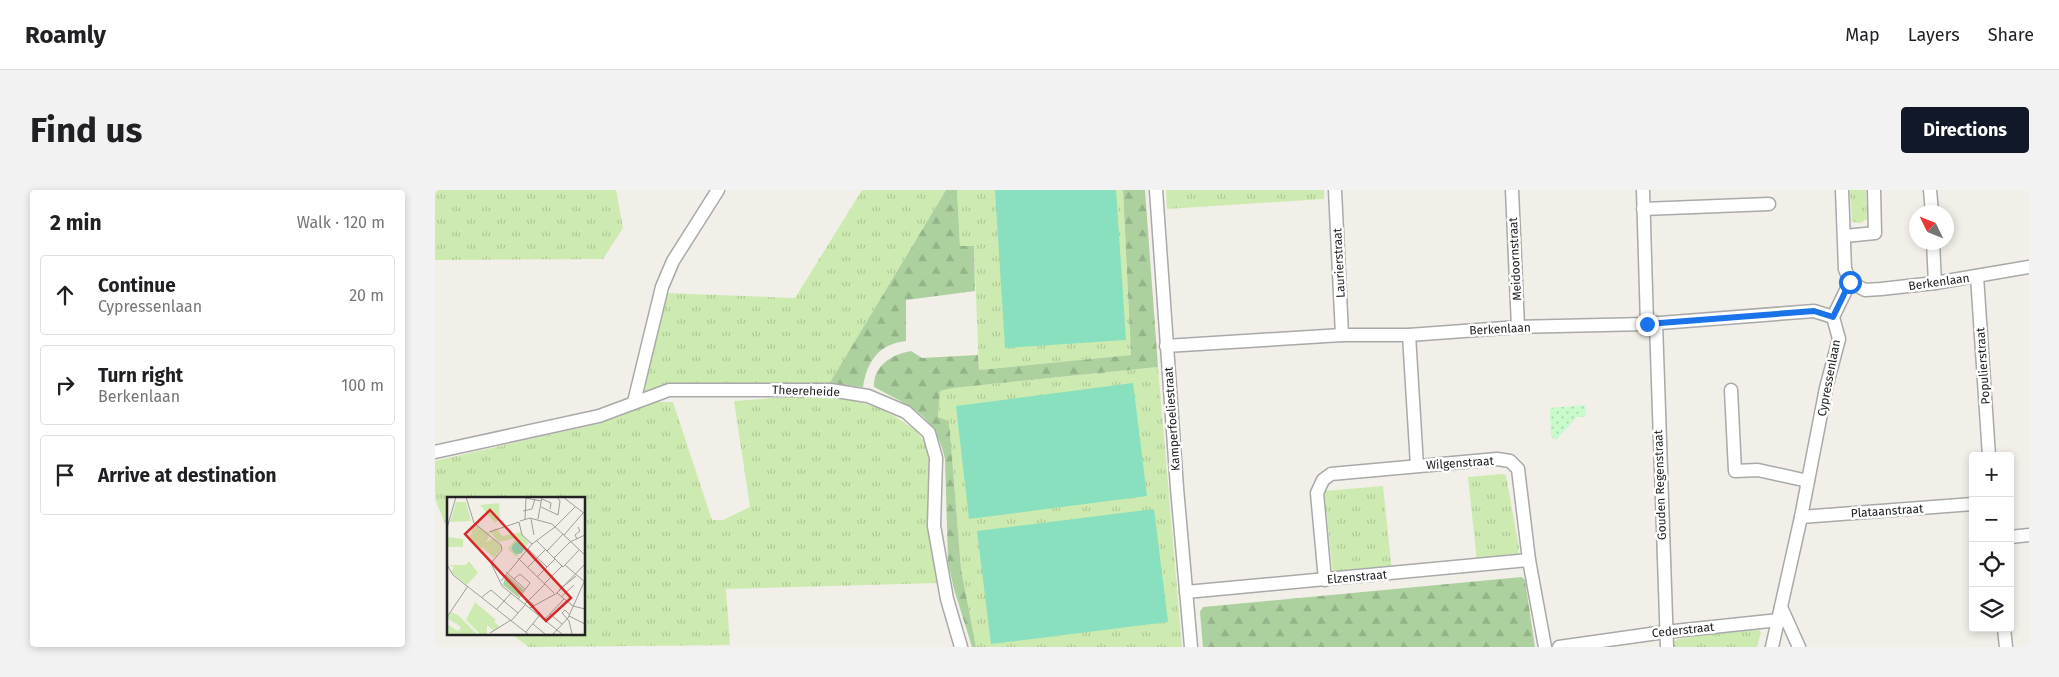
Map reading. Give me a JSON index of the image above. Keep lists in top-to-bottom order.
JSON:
{
  "streets": {
    "street": [
      "Meidoornstraat",
      "Laurierstraat",
      "Berkenlaan",
      "Populierstraat",
      "Cypressenlaan",
      "Theereheide",
      "Kamperfoeliestraat",
      "Wilgenstraat",
      "Gouden Regenstraat",
      "Plataanstraat",
      "Elzenstraat",
      "Cederstraat"
    ]
  },
  "crossings": [
    ["Meidoornstraat", "Berkenlaan"],
    ["Laurierstraat", "Berkenlaan"],
    ["Berkenlaan", "Populierstraat"],
    ["Berkenlaan", "Cypressenlaan"],
    ["Berkenlaan", "Kamperfoeliestraat"],
    ["Berkenlaan", "Gouden Regenstraat"],
    ["Cypressenlaan", "Plataanstraat"],
    ["Cypressenlaan", "Cederstraat"],
    ["Kamperfoeliestraat", "Elzenstraat"],
    ["Wilgenstraat", "Elzenstraat"],
    ["Gouden Regenstraat", "Cederstraat"]
  ],
  "north": "top left",
  "page": {
    "header": "Roamly",
    "nav": ["Map", "Layers", "Share"],
    "buttons": "Directions",
    "title": "Find us",
    "heading": ["2 min", "Walk · 120 m"],
    "list": [
      ["Continue", "Cypressenlaan", "20 m"],
      ["Turn right", "Berkenlaan", "100 m"],
      "Arrive at destination"
    ],
    "map_buttons": ["+", "−"]
  }
}
